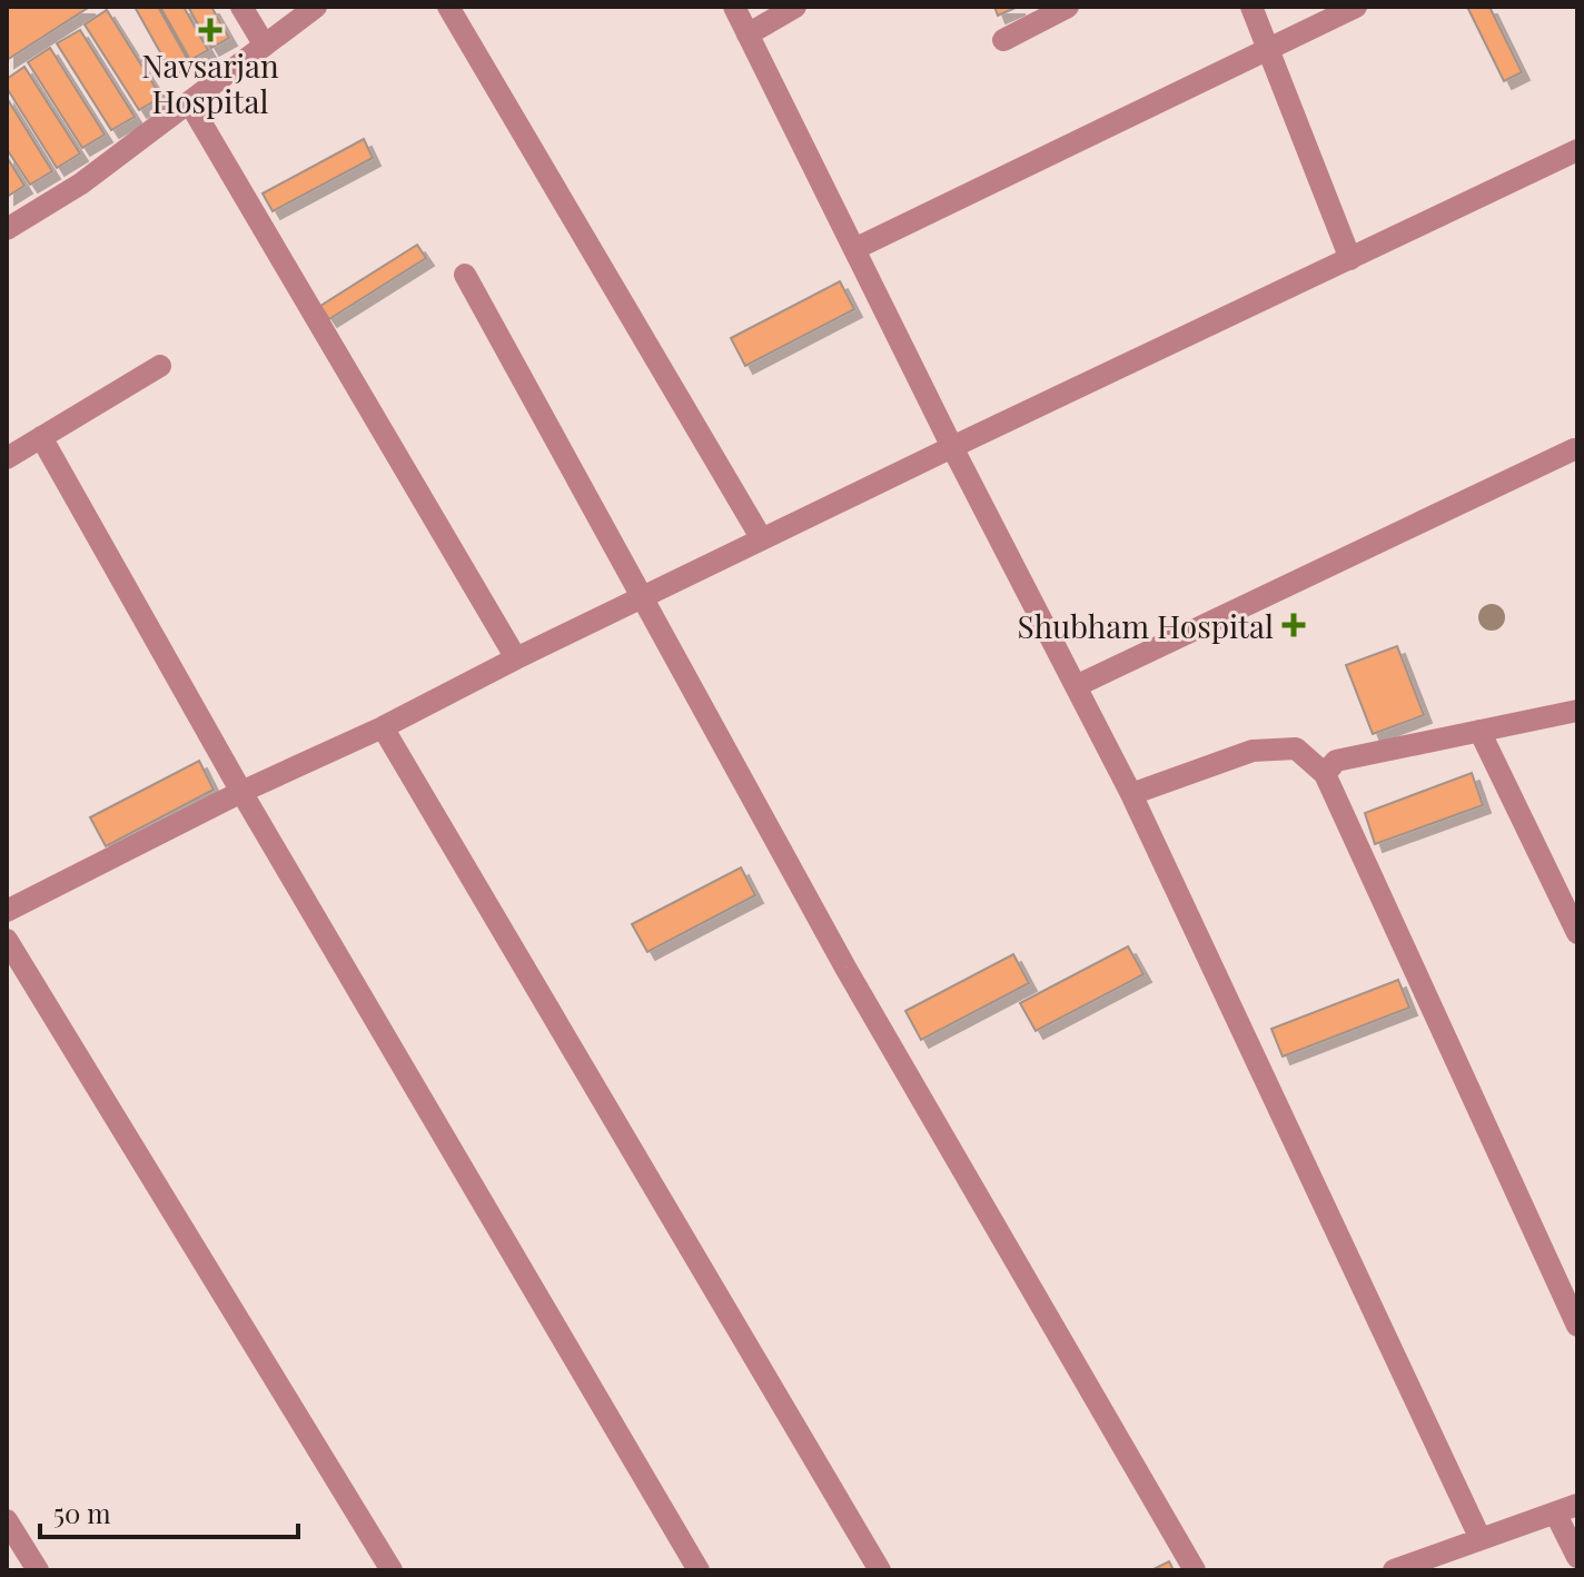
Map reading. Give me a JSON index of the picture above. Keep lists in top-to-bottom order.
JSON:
{
  "places": {
    "health": ["Navsarjan Hospital", "Shubham Hospital"]
  },
  "scale_bar": "50 m"
}
